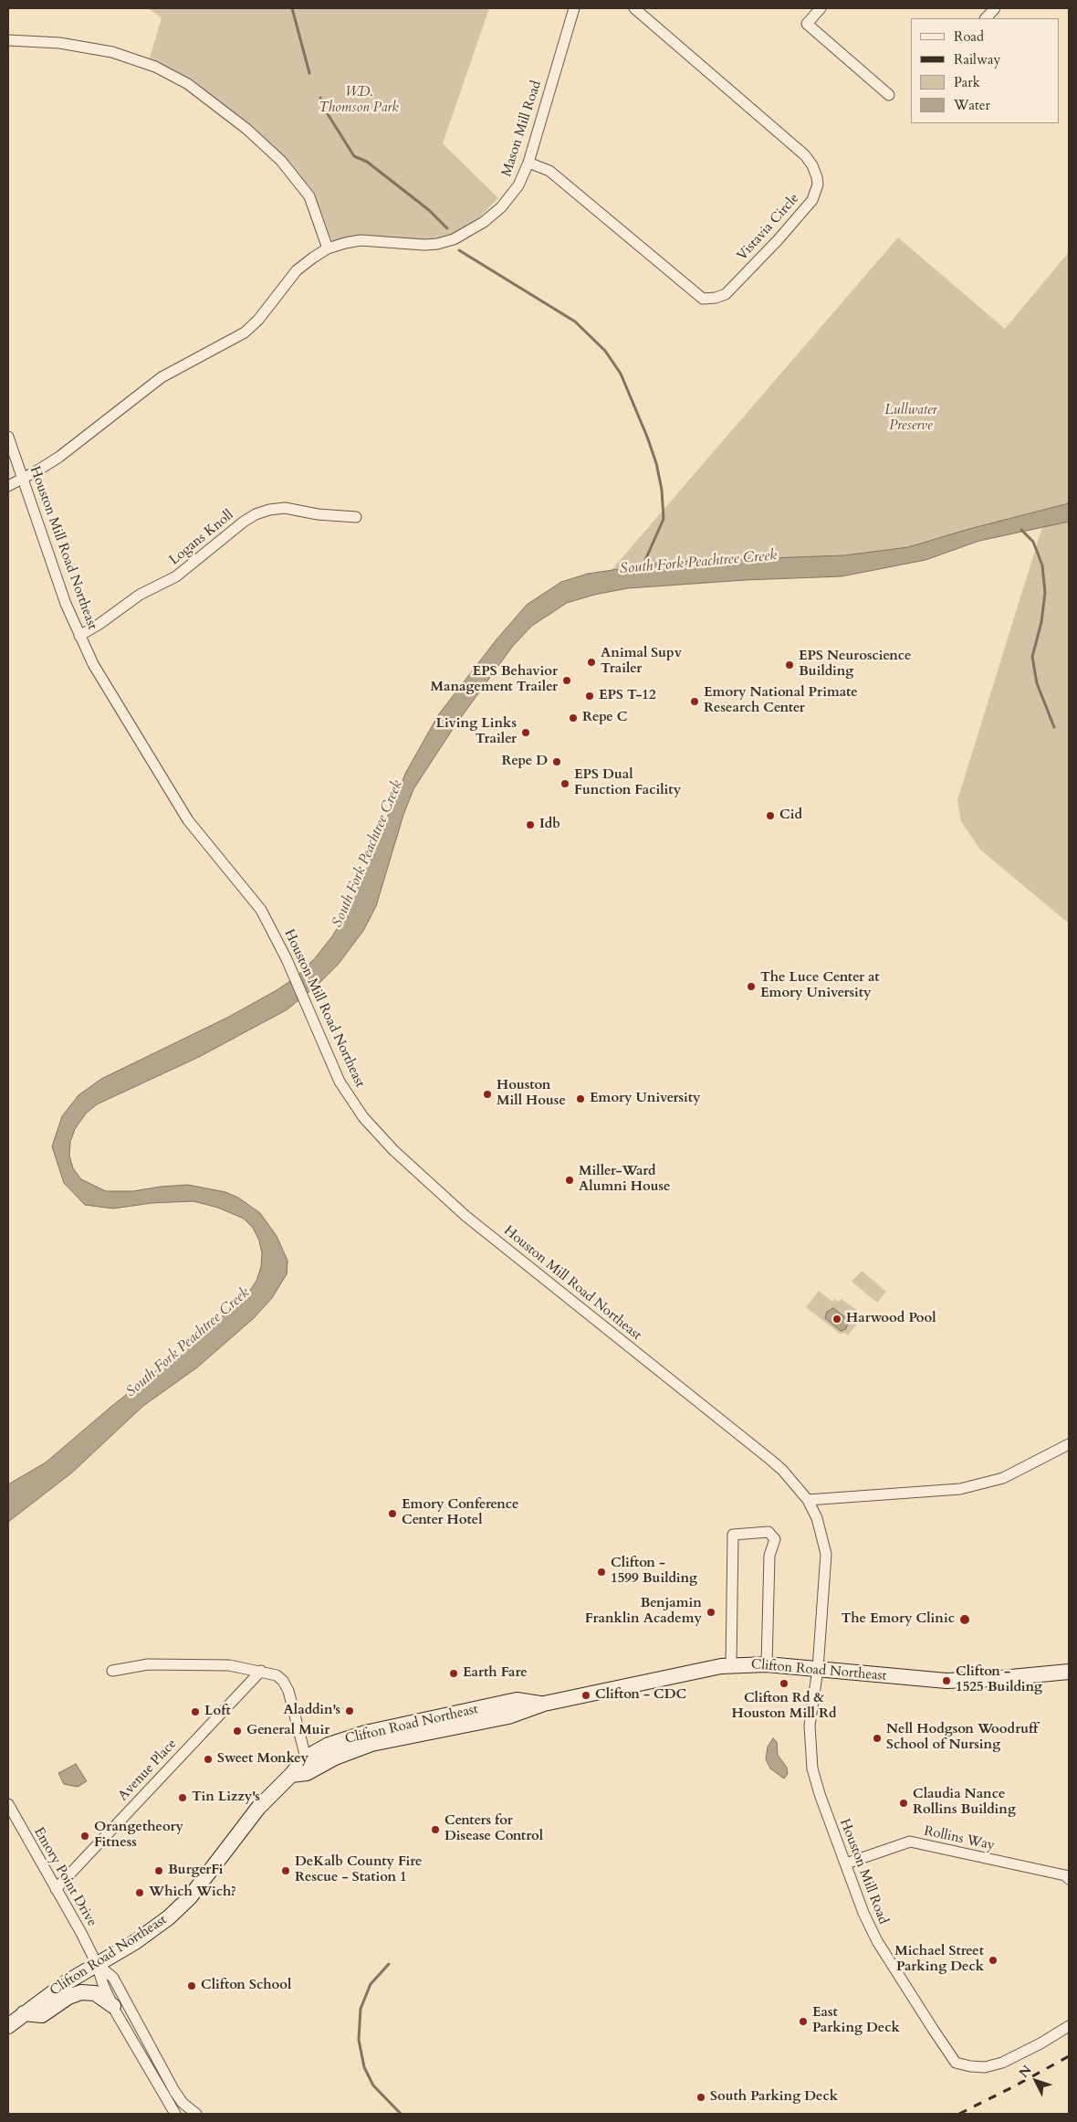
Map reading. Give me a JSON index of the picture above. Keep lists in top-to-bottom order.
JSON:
{
  "streets": {
    "main road": ["Clifton Road Northeast"],
    "street": [
      "Mason Mill Road",
      "Vistavia Circle",
      "Logans Knoll",
      "Houston Mill Road Northeast",
      "Avenue Place",
      "Rollins Way",
      "Houston Mill Road",
      "Emory Point Drive"
    ]
  },
  "crossings": [
    ["Mason Mill Road", "Vistavia Circle"],
    ["Mason Mill Road", "Houston Mill Road Northeast"],
    ["Logans Knoll", "Houston Mill Road Northeast"],
    ["Houston Mill Road Northeast", "Clifton Road Northeast"],
    ["Houston Mill Road Northeast", "Houston Mill Road"],
    ["Clifton Road Northeast", "Houston Mill Road"],
    ["Clifton Road Northeast", "Emory Point Drive"],
    ["Avenue Place", "Emory Point Drive"],
    ["Rollins Way", "Houston Mill Road"]
  ],
  "water": ["South Fork Peachtree Creek"],
  "parks": ["W.D. Thomson Park", "Lullwater Preserve"],
  "places": [
    "Animal Supv Trailer",
    "EPS Neuroscience Building",
    "EPS Behavior Management Trailer",
    "EPS T-12",
    "Emory National Primate Research Center",
    "Repe C",
    "Living Links Trailer",
    "Repe D",
    "EPS Dual Function Facility",
    "Cid",
    "Idb",
    "The Luce Center at Emory University",
    "Houston Mill House",
    "Emory University",
    "Miller-Ward Alumni House",
    "Harwood Pool",
    "Emory Conference Center Hotel",
    "Clifton - 1599 Building",
    "Benjamin Franklin Academy",
    "The Emory Clinic",
    "Earth Fare",
    "Clifton - 1525 Building",
    "Clifton Rd & Houston Mill Rd",
    "Clifton - CDC",
    "Aladdin's",
    "Loft",
    "General Muir",
    "Nell Hodgson Woodruff School of Nursing",
    "Sweet Monkey",
    "Tin Lizzy's",
    "Claudia Nance Rollins Building",
    "Centers for Disease Control",
    "Orangetheory Fitness",
    "BurgerFi",
    "DeKalb County Fire Rescue - Station 1",
    "Which Wich?",
    "Michael Street Parking Deck",
    "Clifton School",
    "East Parking Deck",
    "South Parking Deck"
  ],
  "legend": [
    "Road",
    "Railway",
    "Park",
    "Water"
  ],
  "north": "top left"
}
